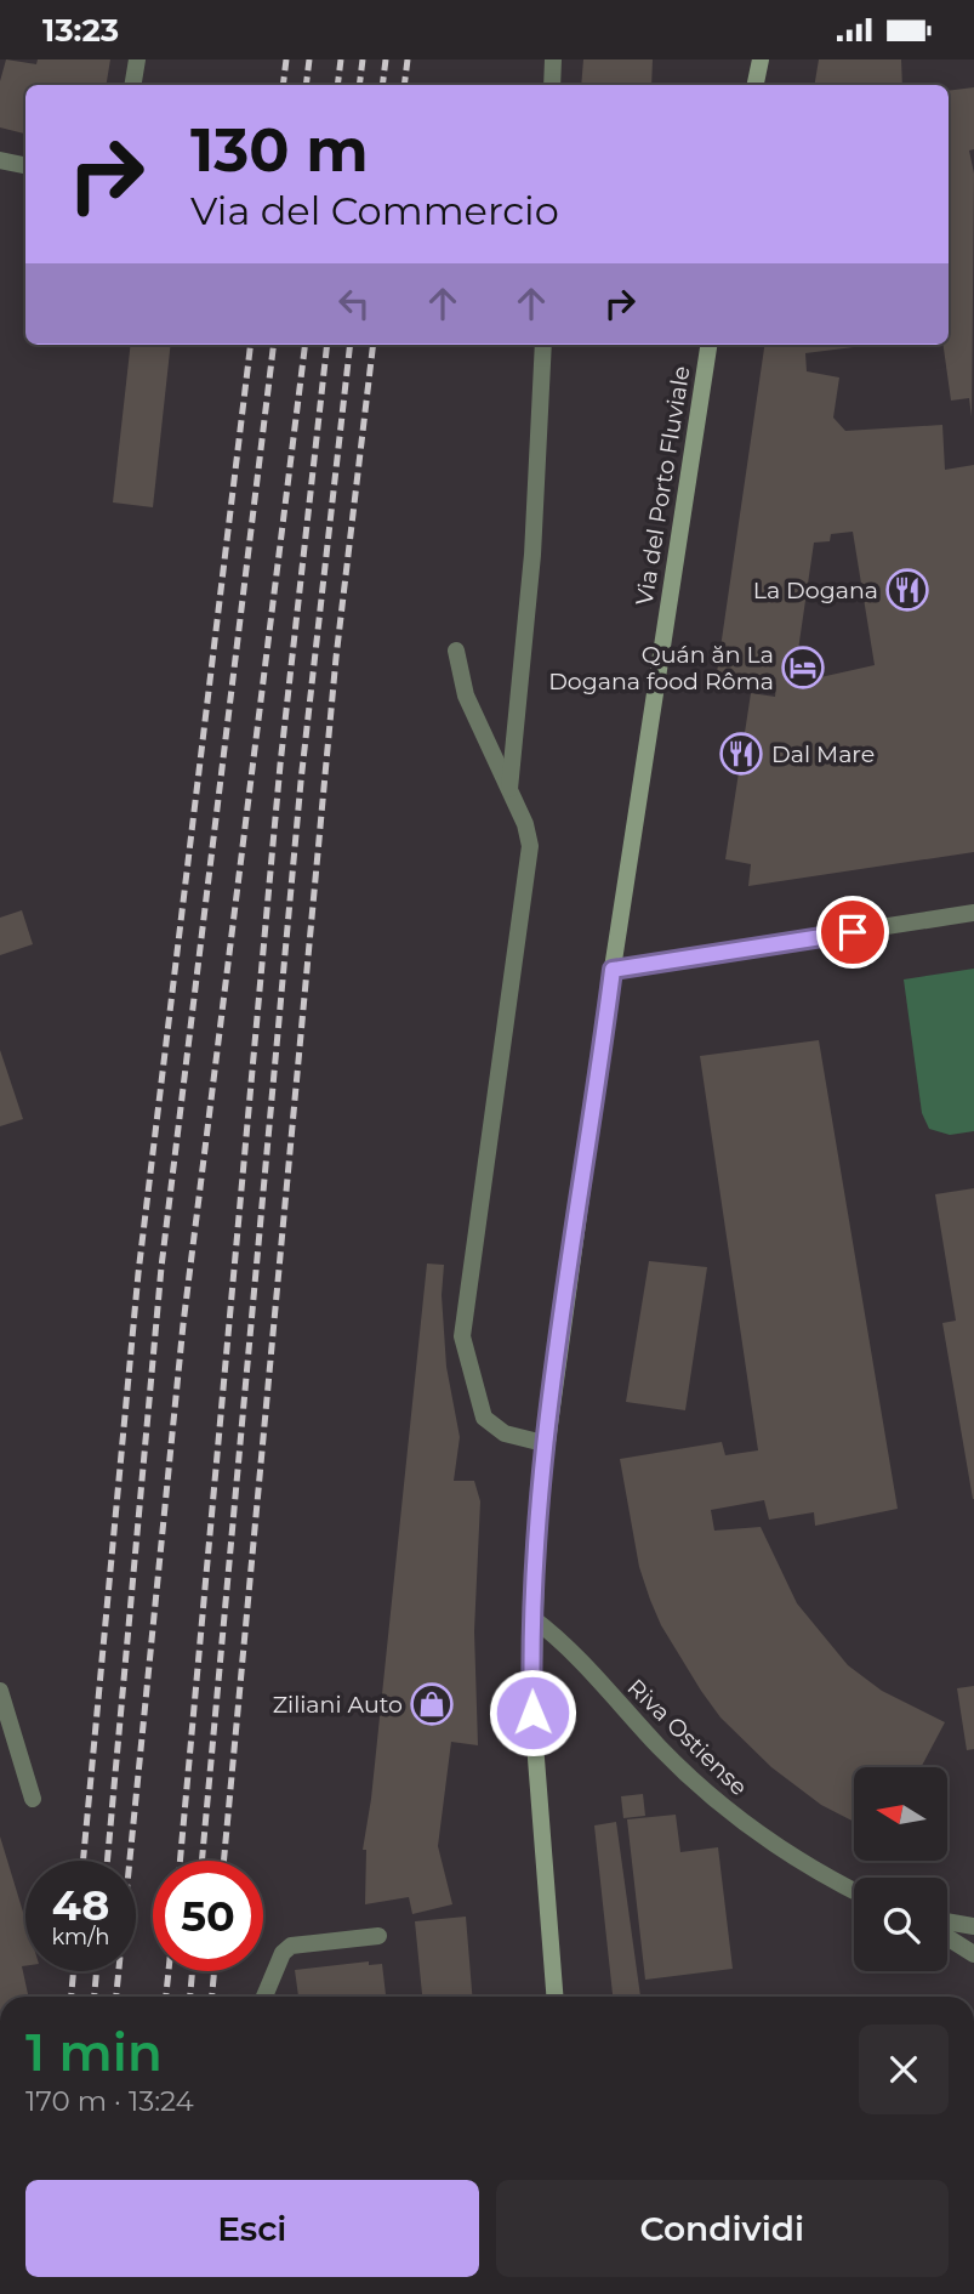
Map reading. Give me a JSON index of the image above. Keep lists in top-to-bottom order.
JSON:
{
  "streets": {
    "main road": ["Via del Porto Fluviale"],
    "street": ["Riva Ostiense"]
  },
  "crossings": [
    ["Via del Porto Fluviale", "Riva Ostiense"]
  ],
  "places": {
    "restaurant": ["La Dogana", "Dal Mare"],
    "hotel": ["Quán ăn La Dogana food Rôma"],
    "shop": ["Ziliani Auto"]
  },
  "north": "left",
  "page": {
    "status": "13:23",
    "turn": ["130 m", "Via del Commercio"],
    "speed": "48 km/h",
    "limit": "50",
    "heading": ["1 min", "170 m · 13:24"],
    "buttons": ["Esci", "Condividi"]
  }
}
